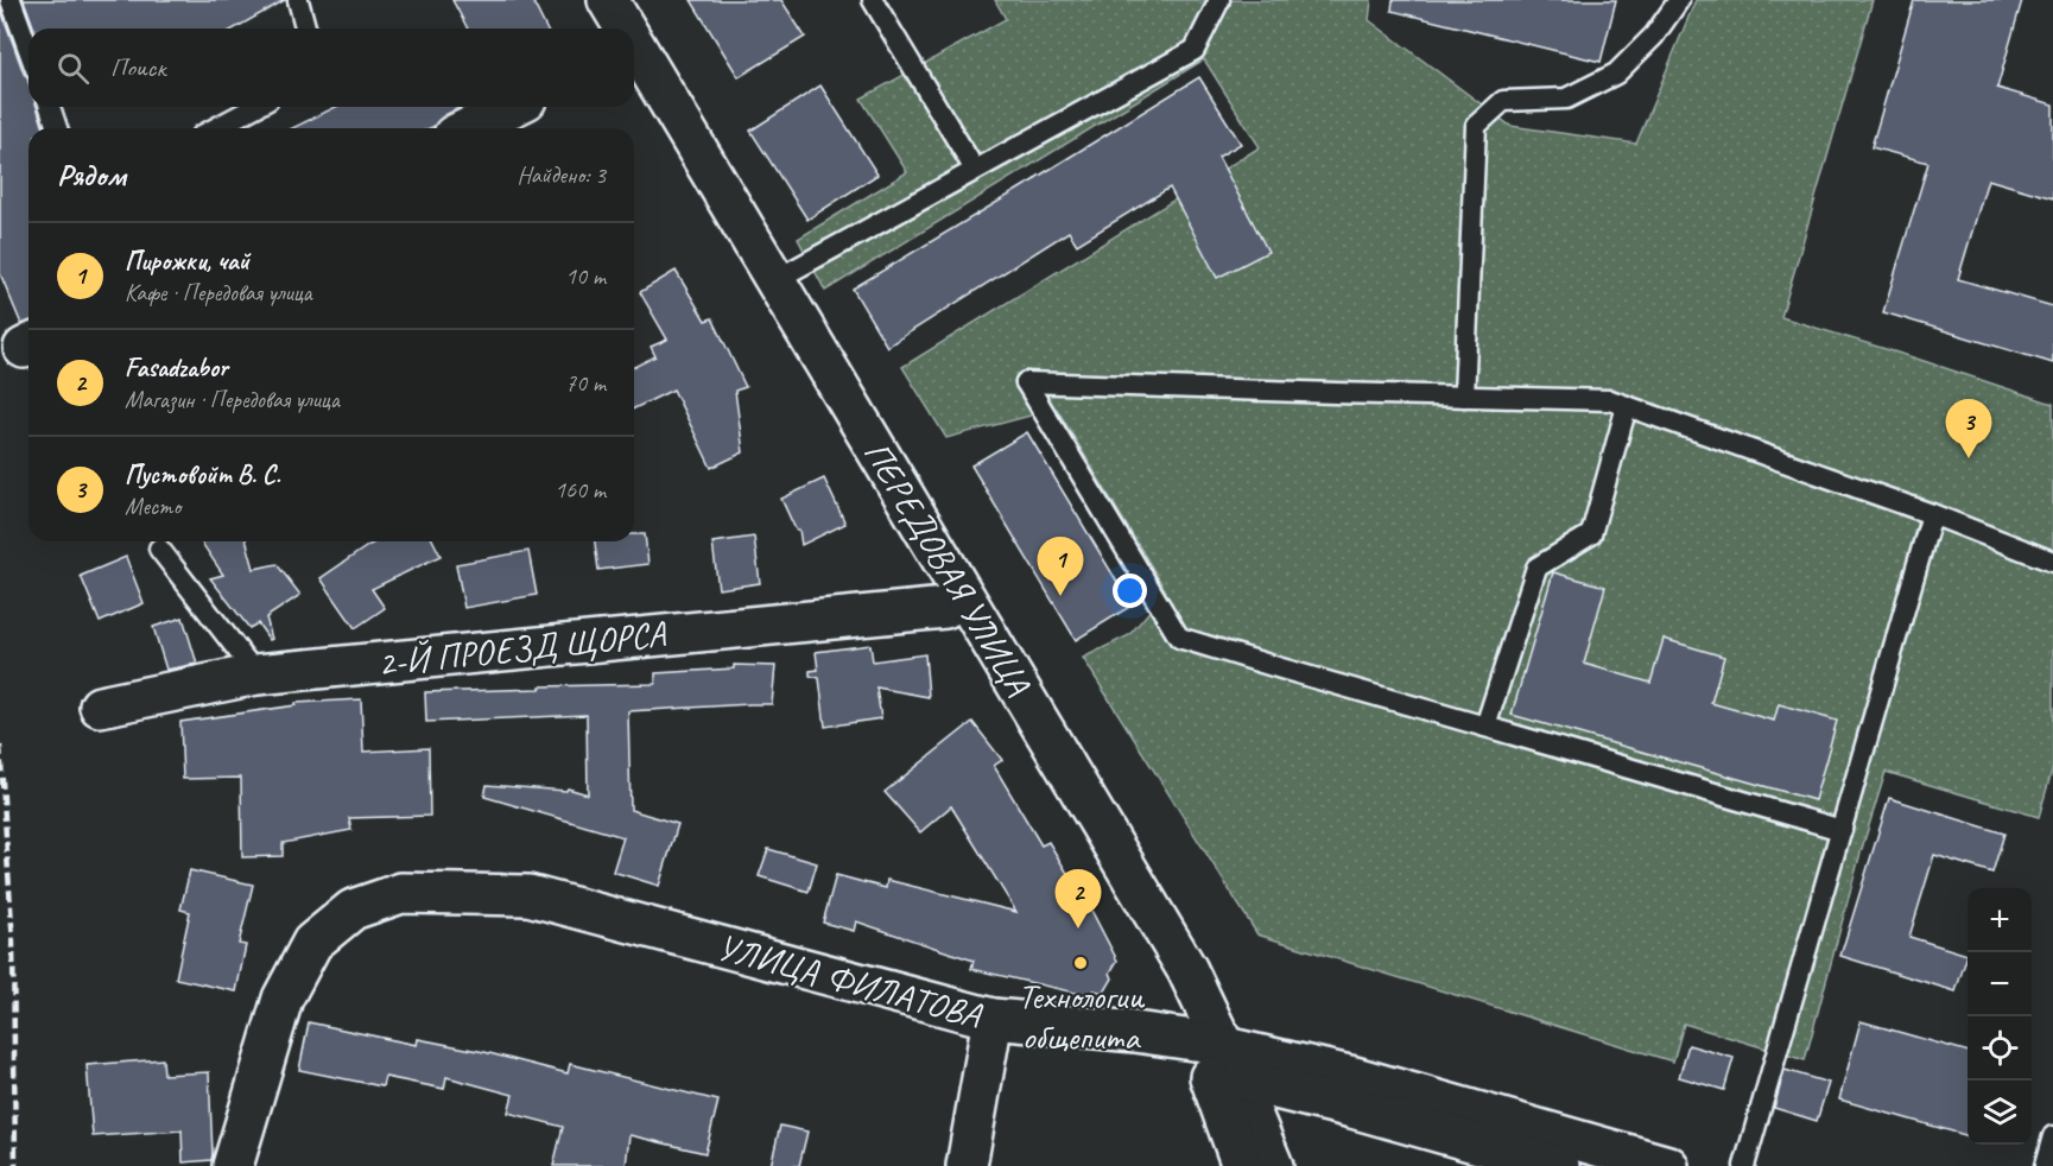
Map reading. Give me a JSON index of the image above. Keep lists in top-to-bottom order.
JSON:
{
  "streets": {
    "main road": ["ПЕРЕДОВАЯ УЛИЦА", "2-Й ПРОЕЗД ЩОРСА", "УЛИЦА ФИЛАТОВА"]
  },
  "crossings": [
    ["ПЕРЕДОВАЯ УЛИЦА", "2-Й ПРОЕЗД ЩОРСА"],
    ["ПЕРЕДОВАЯ УЛИЦА", "УЛИЦА ФИЛАТОВА"]
  ],
  "places": ["Технологии общепита"],
  "page": {
    "search": "Поиск",
    "heading": ["Рядом", "Найдено: 3"],
    "list": [
      {
        "mark": "1",
        "name": "Пирожки, чай",
        "note": "Кафе · Передовая улица",
        "value": "10 m"
      },
      {
        "mark": "2",
        "name": "Fasadzabor",
        "note": "Магазин · Передовая улица",
        "value": "70 m"
      },
      {
        "mark": "3",
        "name": "Пустовойт В. С.",
        "note": "Место",
        "value": "160 m"
      }
    ],
    "pins": ["3", "1", "2"],
    "map_buttons": ["+", "−"]
  }
}
